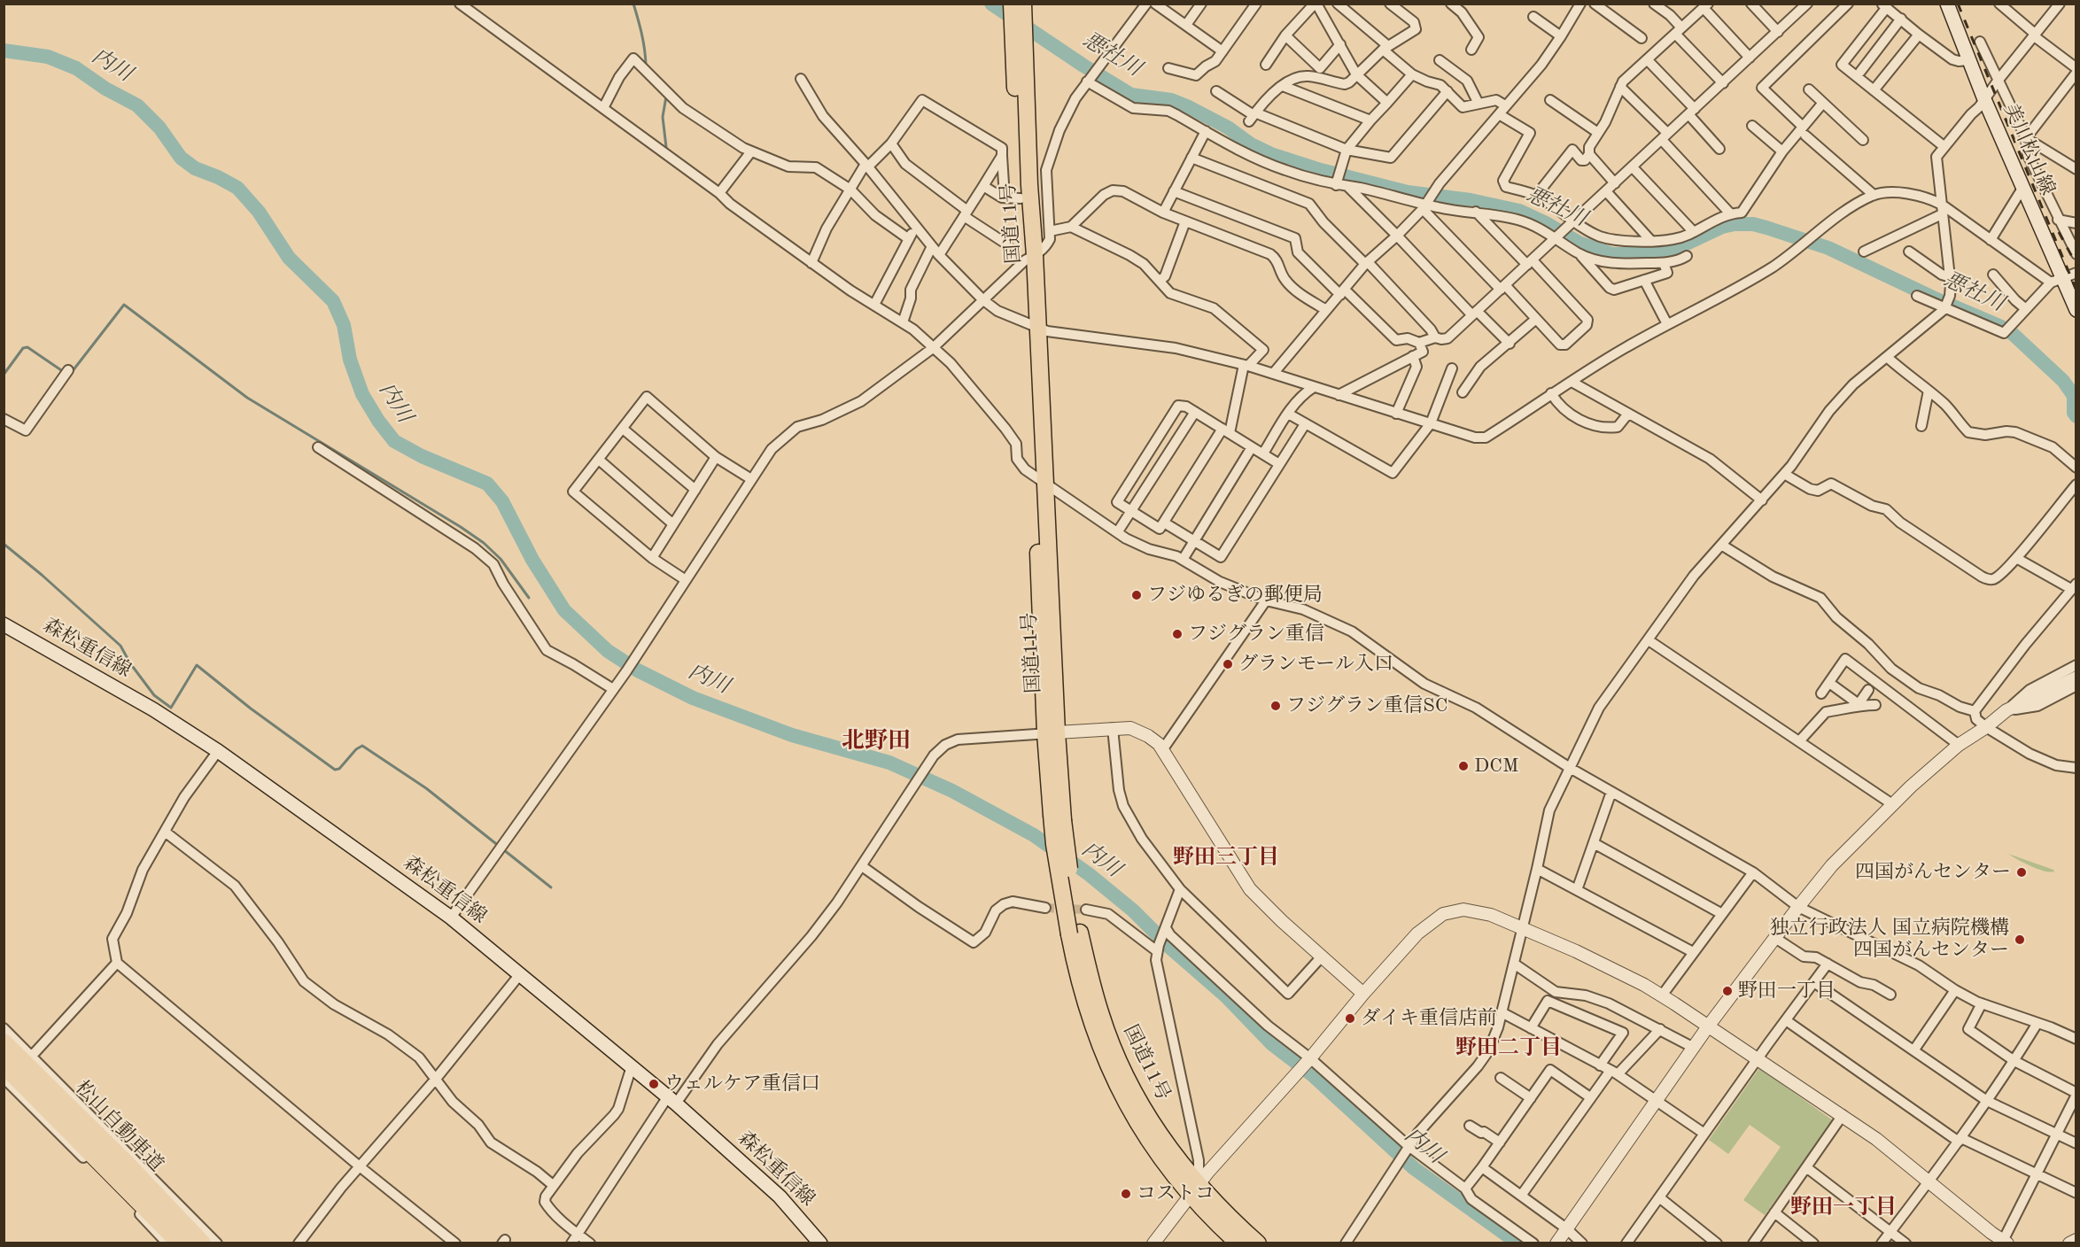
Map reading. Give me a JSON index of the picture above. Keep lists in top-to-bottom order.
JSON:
{
  "streets": {
    "highway": ["国道11号", "松山自動車道"],
    "main road": ["美川松山線", "森松重信線"]
  },
  "districts": [
    "北野田",
    "野田三丁目",
    "野田二丁目",
    "野田一丁目"
  ],
  "water": ["悪社川", "内川"],
  "places": [
    "フジゆるぎの郵便局",
    "フジグラン重信",
    "グランモール入口",
    "フジグラン重信SC",
    "DCM",
    "四国がんセンター",
    "独立行政法人 国立病院機構 四国がんセンター",
    "野田一丁目",
    "ダイキ重信店前",
    "ウェルケア重信口",
    "コストコ"
  ]
}
